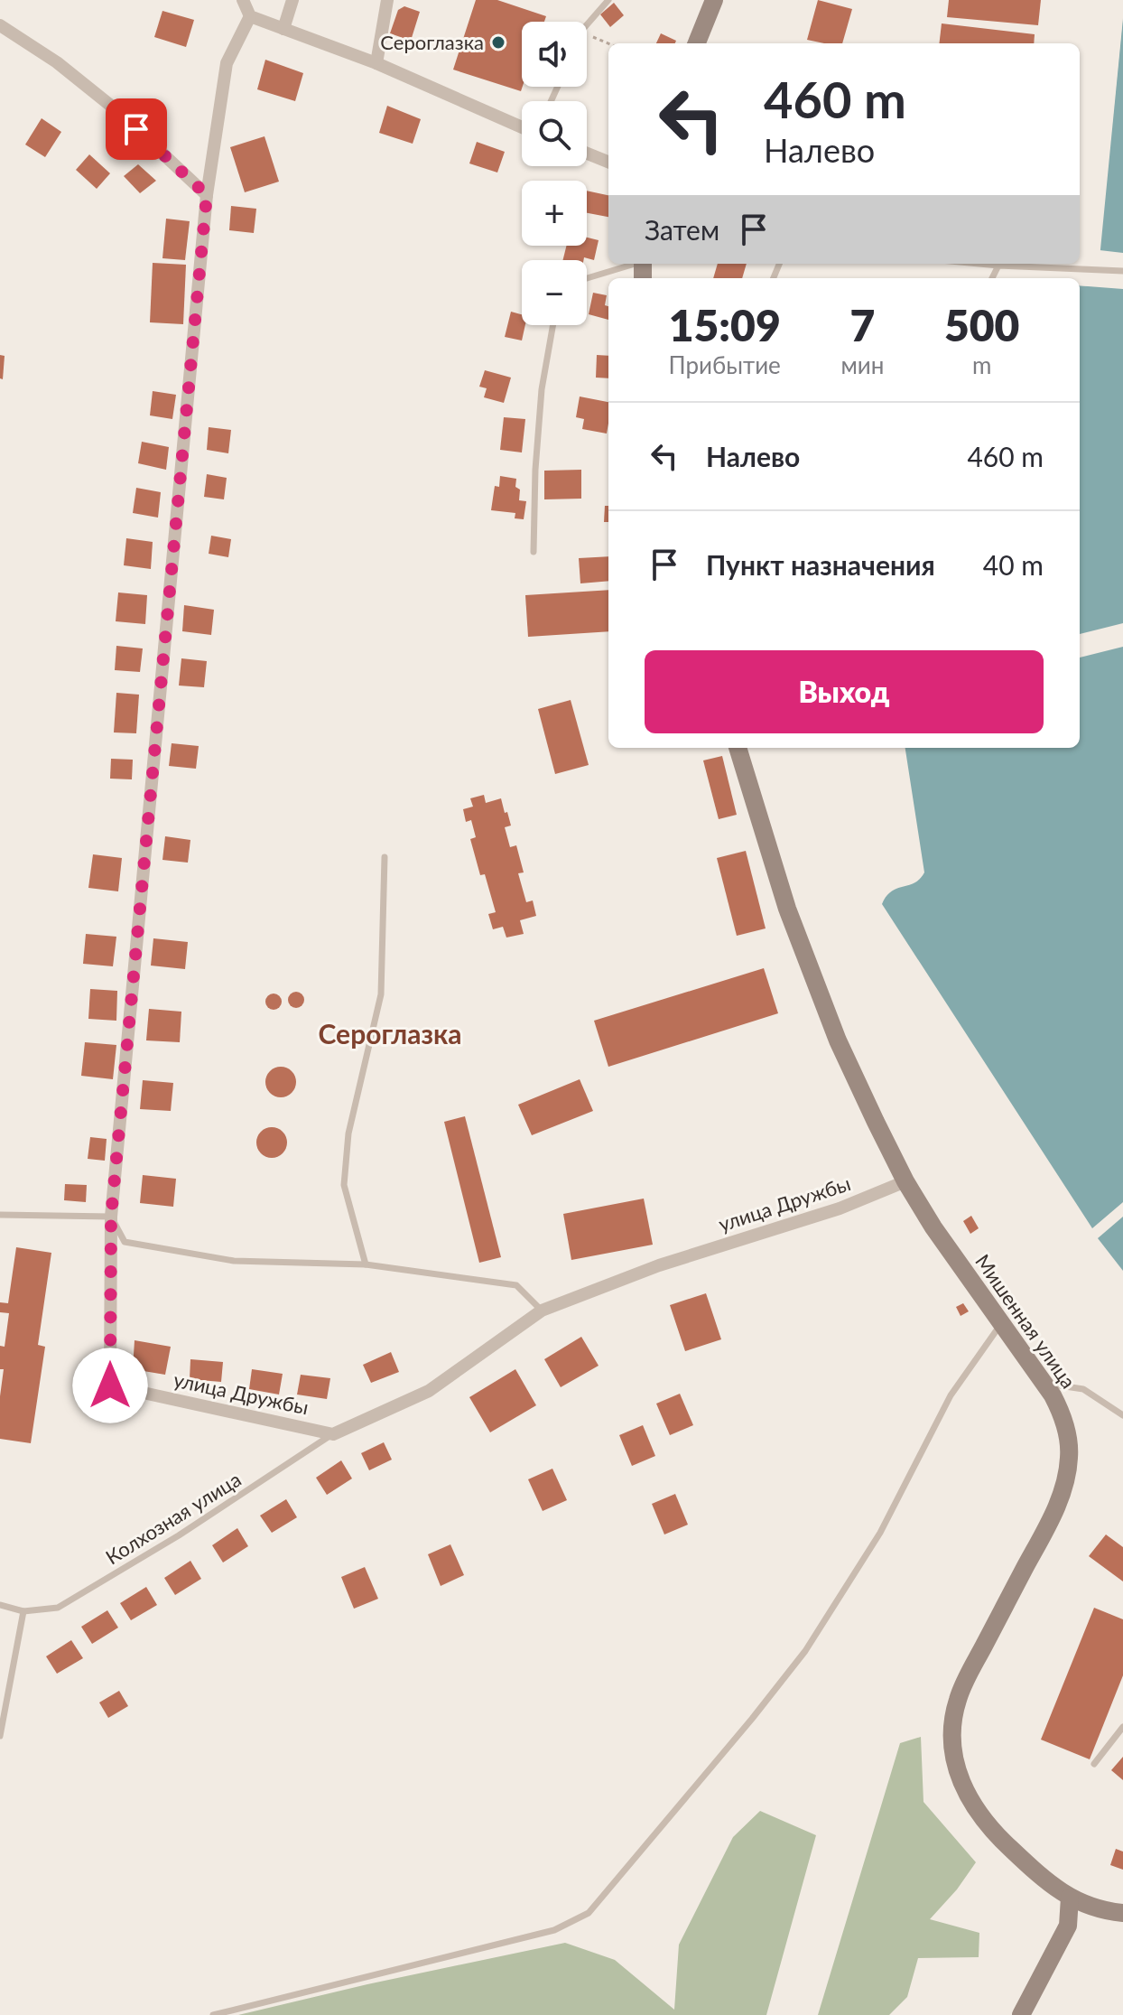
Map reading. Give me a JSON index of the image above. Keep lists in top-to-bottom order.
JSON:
{
  "streets": {
    "main road": ["Мишенная улица"],
    "street": ["улица Дружбы"],
    "lane": ["Колхозная улица"]
  },
  "crossings": [
    ["улица Дружбы", "Мишенная улица"],
    ["улица Дружбы", "Колхозная улица"]
  ],
  "districts": ["Сероглазка"],
  "places": ["Сероглазка"],
  "page": {
    "map_buttons": ["+", "−"],
    "turn": ["460 m", "Налево"],
    "then": "Затем",
    "eta": [
      "15:09",
      "Прибытие",
      "7",
      "мин",
      "500",
      "m"
    ],
    "list": [
      {
        "name": "Налево",
        "value": "460 m"
      },
      {
        "name": "Пункт назначения",
        "value": "40 m"
      }
    ],
    "buttons": "Выход"
  }
}
